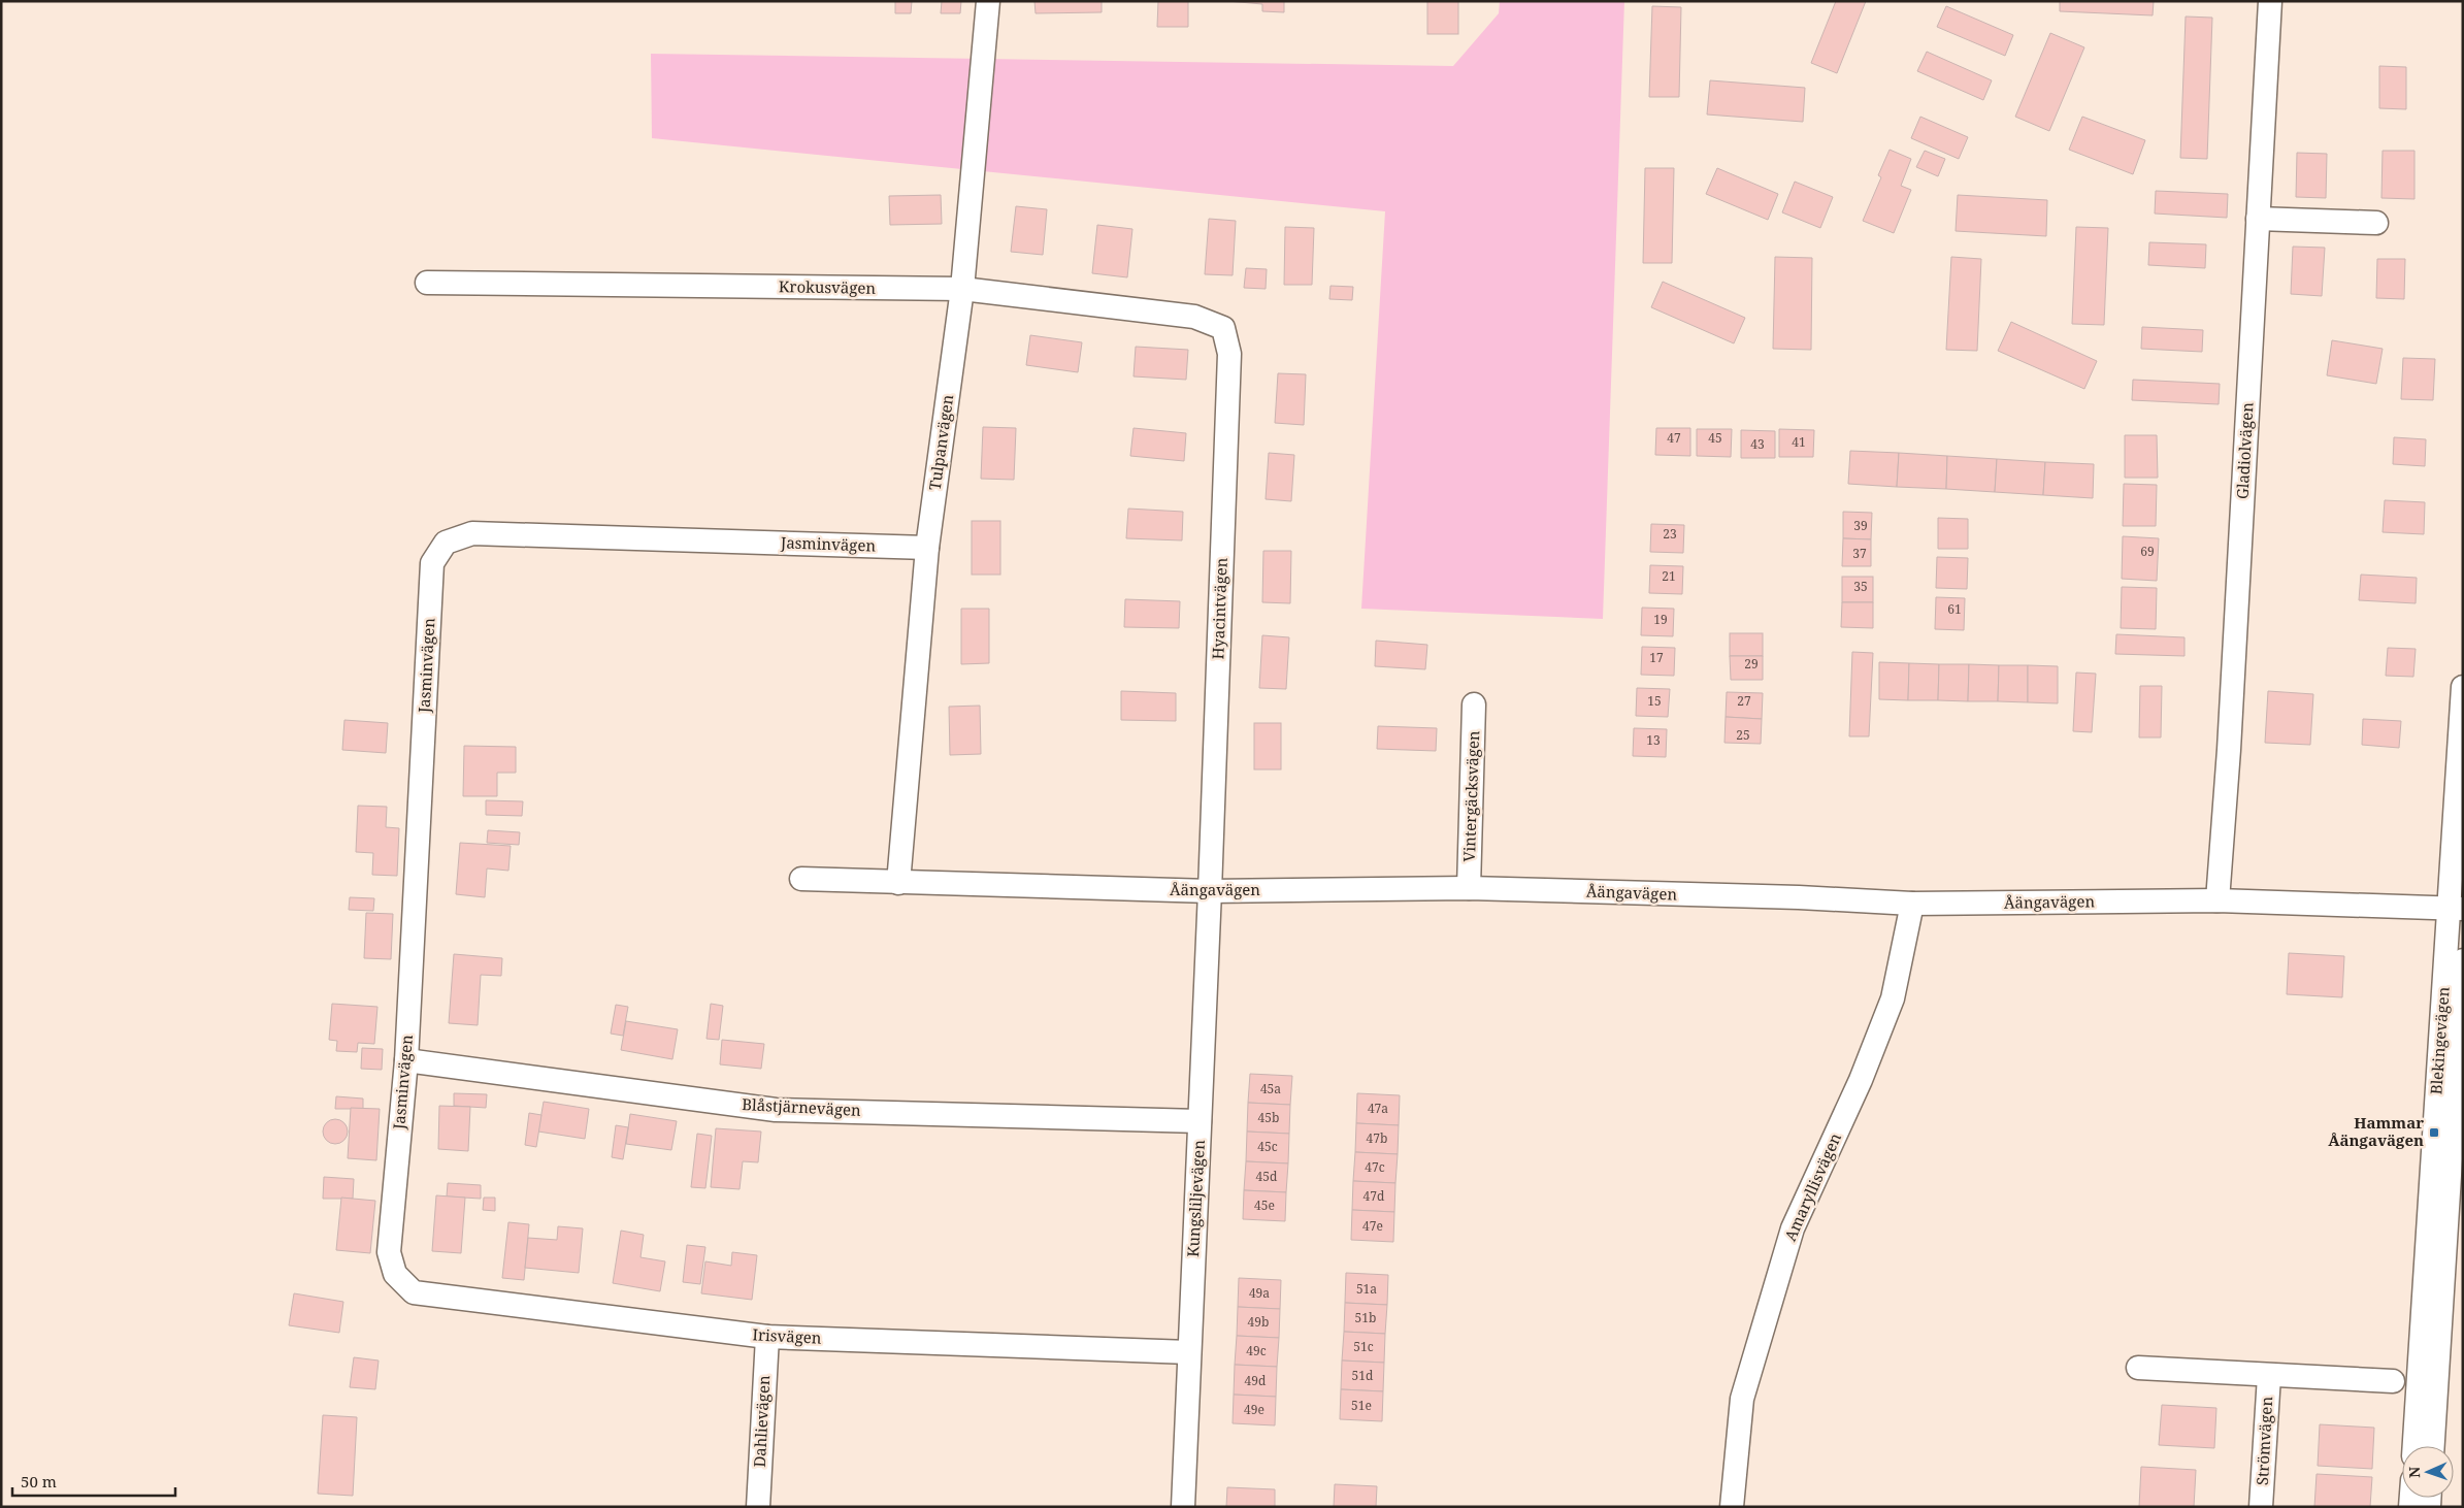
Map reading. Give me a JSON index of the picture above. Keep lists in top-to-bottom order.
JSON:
{
  "streets": {
    "street": [
      "Krokusvägen",
      "Tulpanvägen",
      "Gladiolvägen",
      "Jasminvägen",
      "Hyacintvägen",
      "Vintergäcksvägen",
      "Åängavägen",
      "Blekingevägen",
      "Blåstjärnevägen",
      "Amaryllisvägen",
      "Kungsliljevägen",
      "Irisvägen",
      "Dahlievägen",
      "Strömvägen"
    ]
  },
  "crossings": [
    ["Krokusvägen", "Tulpanvägen"],
    ["Krokusvägen", "Hyacintvägen"],
    ["Tulpanvägen", "Jasminvägen"],
    ["Tulpanvägen", "Åängavägen"],
    ["Gladiolvägen", "Åängavägen"],
    ["Jasminvägen", "Blåstjärnevägen"],
    ["Jasminvägen", "Irisvägen"],
    ["Hyacintvägen", "Åängavägen"],
    ["Hyacintvägen", "Kungsliljevägen"],
    ["Vintergäcksvägen", "Åängavägen"],
    ["Åängavägen", "Blekingevägen"],
    ["Åängavägen", "Amaryllisvägen"],
    ["Åängavägen", "Kungsliljevägen"],
    ["Blåstjärnevägen", "Kungsliljevägen"],
    ["Kungsliljevägen", "Irisvägen"],
    ["Irisvägen", "Dahlievägen"]
  ],
  "places": {
    "transit": ["Hammar Åängavägen"]
  },
  "house_numbers": [
    "47",
    "45",
    "41",
    "43",
    "39",
    "23",
    "69",
    "37",
    "21",
    "35",
    "61",
    "19",
    "17",
    "29",
    "15",
    "27",
    "25",
    "13",
    "45a",
    "47a",
    "45b",
    "47b",
    "45c",
    "47c",
    "45d",
    "47d",
    "45e",
    "47e",
    "51a",
    "49a",
    "51b",
    "49b",
    "51c",
    "49c",
    "51d",
    "49d",
    "51e",
    "49e"
  ],
  "scale_bar": "50 m",
  "north": "left"
}
